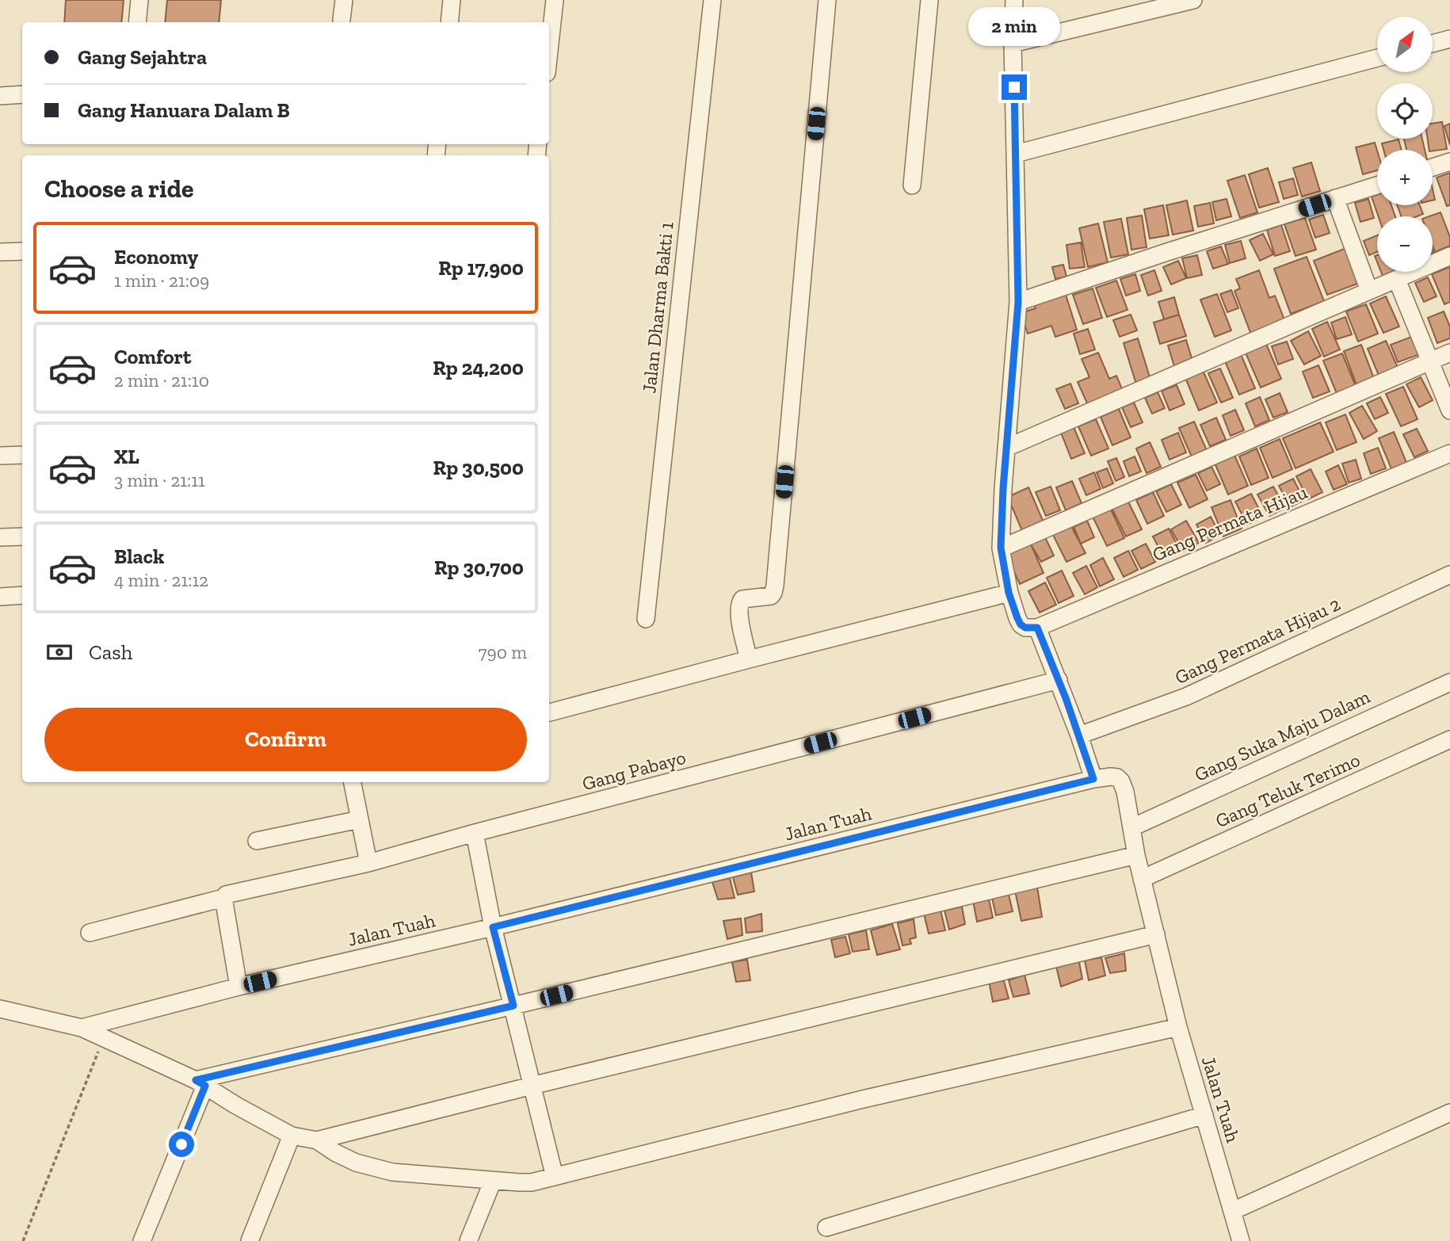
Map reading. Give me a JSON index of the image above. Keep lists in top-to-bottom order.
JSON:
{
  "streets": {
    "street": [
      "Jalan Dharma Bakti 1",
      "Gang Permata Hijau",
      "Gang Permata Hijau 2",
      "Gang Suka Maju Dalam",
      "Gang Pabayo",
      "Gang Teluk Terimo",
      "Jalan Tuah"
    ]
  },
  "crossings": [
    ["Gang Suka Maju Dalam", "Jalan Tuah"],
    ["Gang Teluk Terimo", "Jalan Tuah"]
  ],
  "north": "top right",
  "page": {
    "bubble": "2 min",
    "map_buttons": ["+", "−"],
    "banner": ["Gang Sejahtra", "Gang Hanuara Dalam B"],
    "heading": "Choose a ride",
    "list": [
      {
        "name": "Economy",
        "note": "1 min · 21:09",
        "value": "Rp 17,900"
      },
      {
        "name": "Comfort",
        "note": "2 min · 21:10",
        "value": "Rp 24,200"
      },
      {
        "name": "XL",
        "note": "3 min · 21:11",
        "value": "Rp 30,500"
      },
      {
        "name": "Black",
        "note": "4 min · 21:12",
        "value": "Rp 30,700"
      }
    ],
    "pay": ["Cash", "790 m"],
    "buttons": "Confirm"
  }
}
